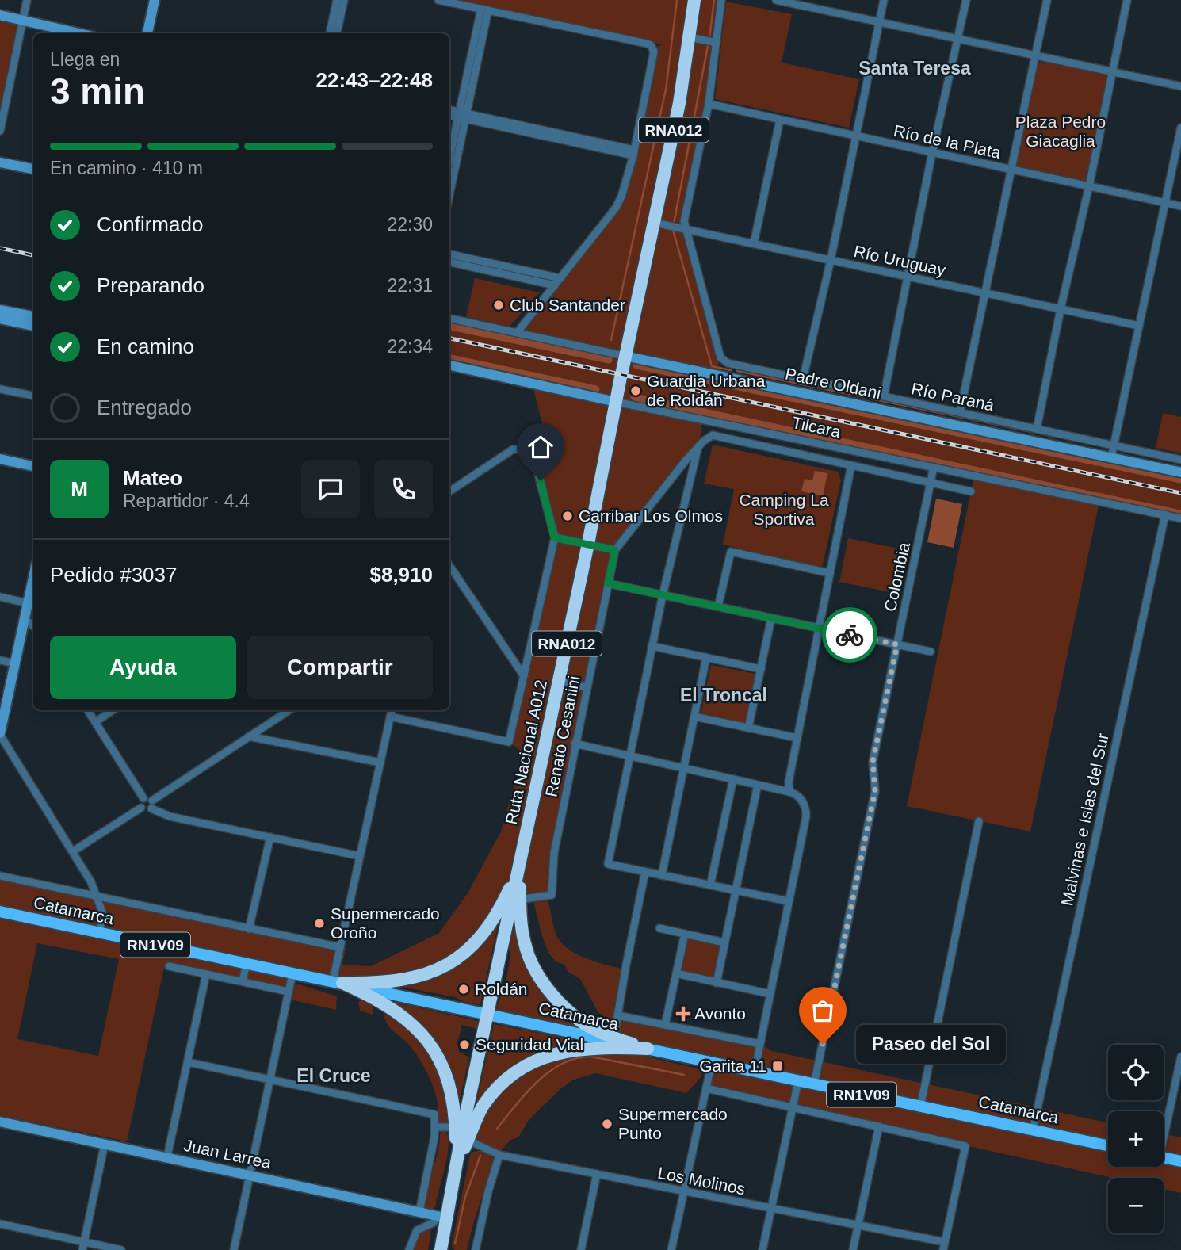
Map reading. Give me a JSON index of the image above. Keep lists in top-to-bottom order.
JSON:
{
  "streets": {
    "highway": ["RNA012", "Ruta Nacional A012"],
    "main road": [
      "Padre Oldani",
      "Tilcara",
      "Catamarca",
      "RN1V09",
      "Juan Larrea"
    ],
    "street": [
      "Río de la Plata",
      "Río Uruguay",
      "Río Paraná",
      "Colombia",
      "Renato Cesanini",
      "Malvinas e Islas del Sur",
      "Los Molinos"
    ]
  },
  "crossings": [
    ["Río Uruguay", "Río Paraná"],
    ["Río Uruguay", "Ruta Nacional A012"],
    ["Padre Oldani", "Ruta Nacional A012"],
    ["Tilcara", "Colombia"],
    ["Tilcara", "Ruta Nacional A012"],
    ["Tilcara", "Malvinas e Islas del Sur"],
    ["Colombia", "Catamarca"],
    ["Renato Cesanini", "Ruta Nacional A012"],
    ["Malvinas e Islas del Sur", "Catamarca"]
  ],
  "districts": ["Santa Teresa", "El Troncal", "El Cruce"],
  "parks": ["Plaza Pedro Giacaglia", "Camping La Sportiva"],
  "places": {
    "other": [
      "Club Santander",
      "Guardia Urbana de Roldán",
      "Carribar Los Olmos",
      "Supermercado Oroño",
      "Roldán",
      "Paseo del Sol",
      "Seguridad Vial",
      "Supermercado Punto"
    ],
    "health": ["Avonto"],
    "transit": ["Garita 11"]
  },
  "page": {
    "heading": ["3 min", "Llega en", "22:43–22:48"],
    "panel": [
      "Mateo",
      "Repartidor · 4.4",
      "Pedido #3037",
      "$8,910"
    ],
    "bar": "En camino · 410 m",
    "list": [
      ["Confirmado", "22:30"],
      ["Preparando", "22:31"],
      ["En camino", "22:34"],
      "Entregado"
    ],
    "round": "M",
    "buttons": ["Ayuda", "Compartir"],
    "bubble": "Paseo del Sol",
    "map_buttons": ["+", "−"]
  }
}
